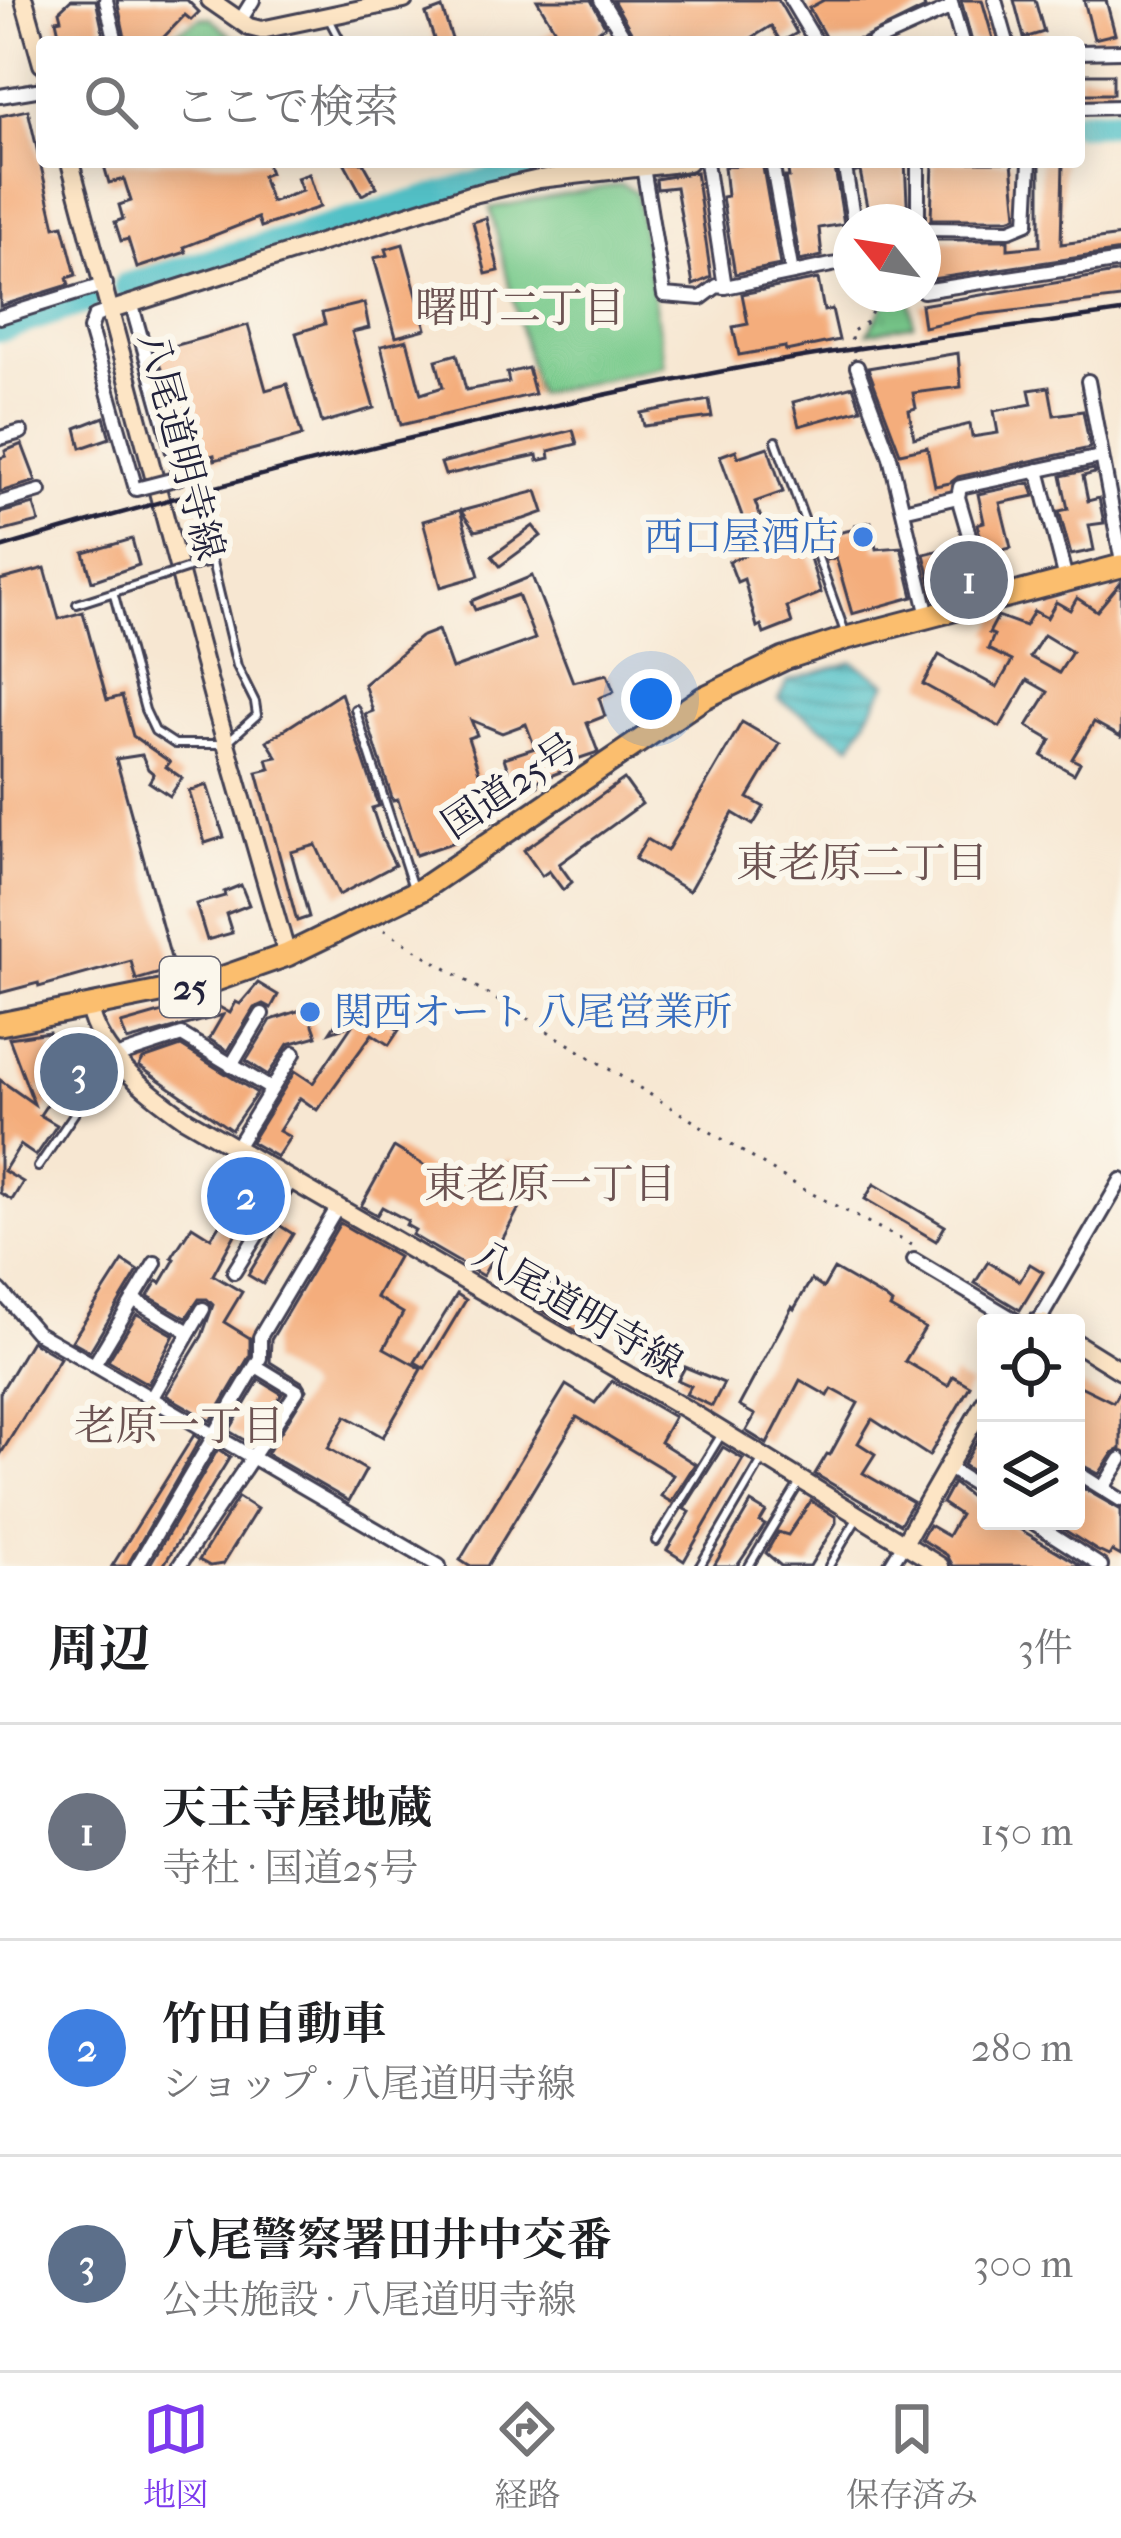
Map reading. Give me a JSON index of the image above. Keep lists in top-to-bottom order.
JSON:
{
  "streets": {
    "highway": ["国道25号", "25"],
    "main road": ["八尾道明寺線"]
  },
  "crossings": [
    ["八尾道明寺線", "国道25号"]
  ],
  "districts": [
    "曙町二丁目",
    "東老原二丁目",
    "東老原一丁目",
    "老原一丁目"
  ],
  "places": ["西口屋酒店", "関西オート 八尾営業所"],
  "north": "top left",
  "page": {
    "search": "ここで検索",
    "pins": ["1", "3", "2"],
    "heading": ["周辺", "3件"],
    "list": [
      {
        "mark": "1",
        "name": "天王寺屋地蔵",
        "note": "寺社 · 国道25号",
        "value": "150 m"
      },
      {
        "mark": "2",
        "name": "竹田自動車",
        "note": "ショップ · 八尾道明寺線",
        "value": "280 m"
      },
      {
        "mark": "3",
        "name": "八尾警察署田井中交番",
        "note": "公共施設 · 八尾道明寺線",
        "value": "300 m"
      }
    ],
    "nav": ["地図", "経路", "保存済み"]
  }
}
